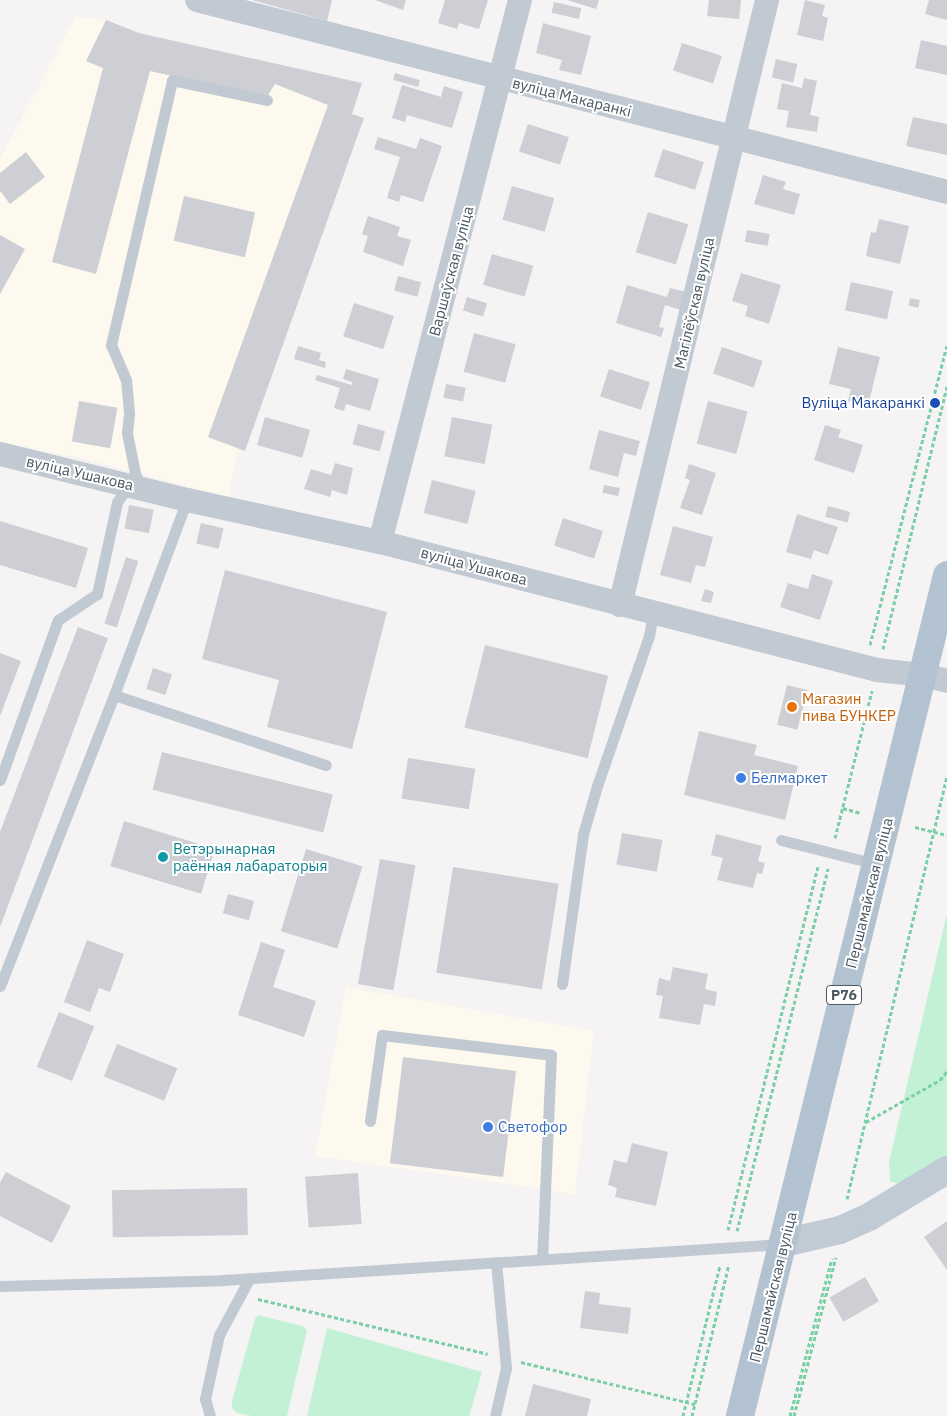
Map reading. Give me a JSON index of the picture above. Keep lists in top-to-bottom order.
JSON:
{
  "streets": {
    "main road": ["Першамайская вуліца", "Р76"],
    "street": [
      "вуліца Макаранкі",
      "Варшаўская вуліца",
      "Магілёўская вуліца",
      "вуліца Ушакова"
    ]
  },
  "crossings": [
    ["вуліца Макаранкі", "Варшаўская вуліца"],
    ["вуліца Макаранкі", "Магілёўская вуліца"],
    ["Варшаўская вуліца", "вуліца Ушакова"],
    ["Магілёўская вуліца", "вуліца Ушакова"],
    ["вуліца Ушакова", "Першамайская вуліца"]
  ],
  "places": [
    "Вуліца Макаранкі",
    "Магазин пива БУНКЕР",
    "Белмаркет",
    "Ветэрынарная раённая лабараторыя",
    "Светофор"
  ]
}
